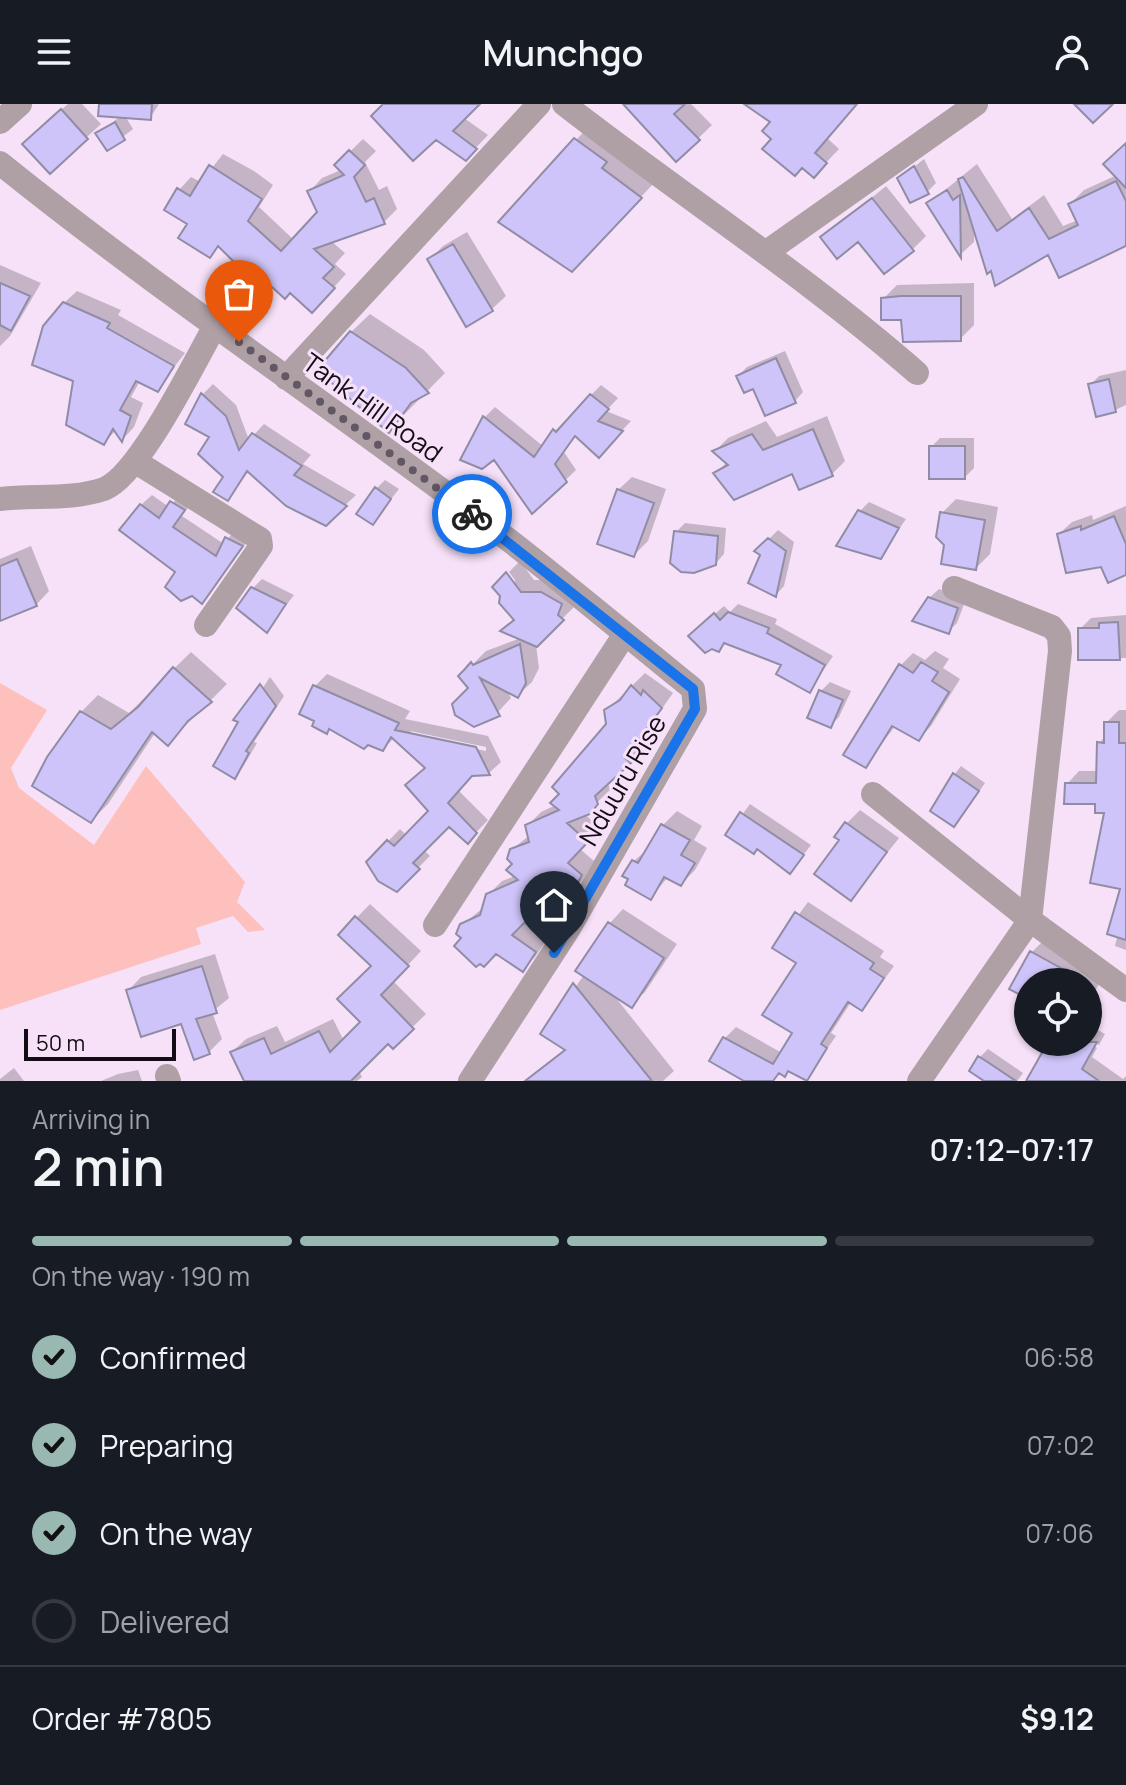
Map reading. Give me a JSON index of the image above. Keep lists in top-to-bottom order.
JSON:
{
  "streets": {
    "street": ["Tank Hill Road", "Nduuru Rise"]
  },
  "crossings": [
    ["Tank Hill Road", "Nduuru Rise"]
  ],
  "scale_bar": "50 m",
  "page": {
    "header": "Munchgo",
    "scale": "50 m",
    "heading": ["2 min", "Arriving in", "07:12–07:17"],
    "panel": ["Order #7805", "$9.12"],
    "bar": "On the way · 190 m",
    "list": [
      ["Confirmed", "06:58"],
      ["Preparing", "07:02"],
      ["On the way", "07:06"],
      "Delivered"
    ]
  }
}
